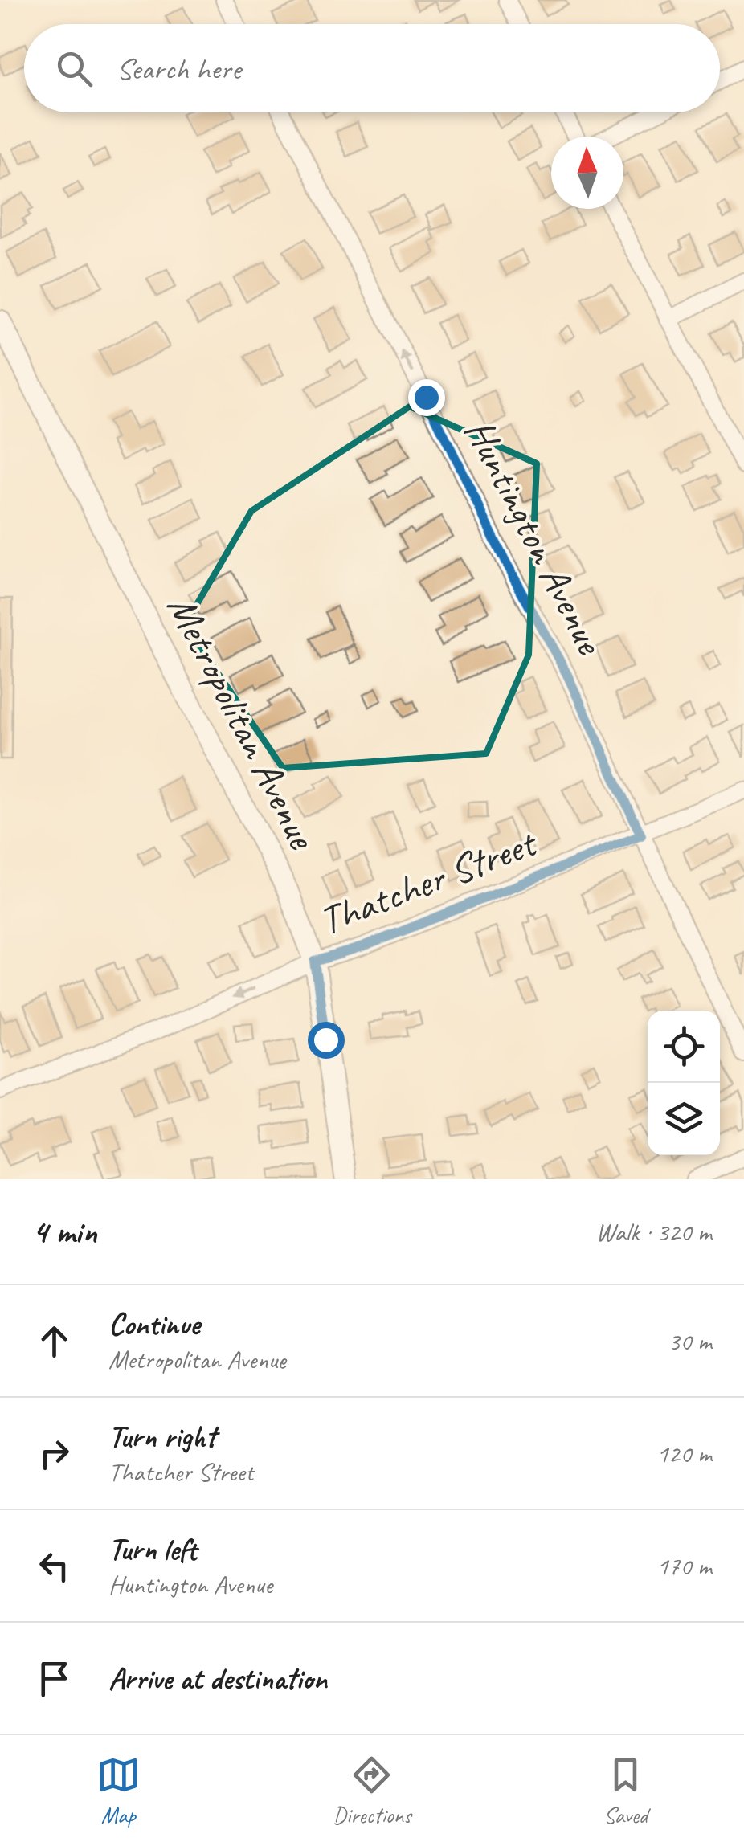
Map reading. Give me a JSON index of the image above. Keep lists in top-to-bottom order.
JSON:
{
  "streets": {
    "street": ["Huntington Avenue", "Metropolitan Avenue", "Thatcher Street"]
  },
  "crossings": [
    ["Huntington Avenue", "Thatcher Street"],
    ["Metropolitan Avenue", "Thatcher Street"]
  ],
  "one_way": ["Huntington Avenue", "Thatcher Street"],
  "north": "top",
  "page": {
    "search": "Search here",
    "heading": ["4 min", "Walk · 320 m"],
    "list": [
      ["Continue", "Metropolitan Avenue", "30 m"],
      ["Turn right", "Thatcher Street", "120 m"],
      ["Turn left", "Huntington Avenue", "170 m"],
      "Arrive at destination"
    ],
    "nav": ["Map", "Directions", "Saved"]
  }
}
